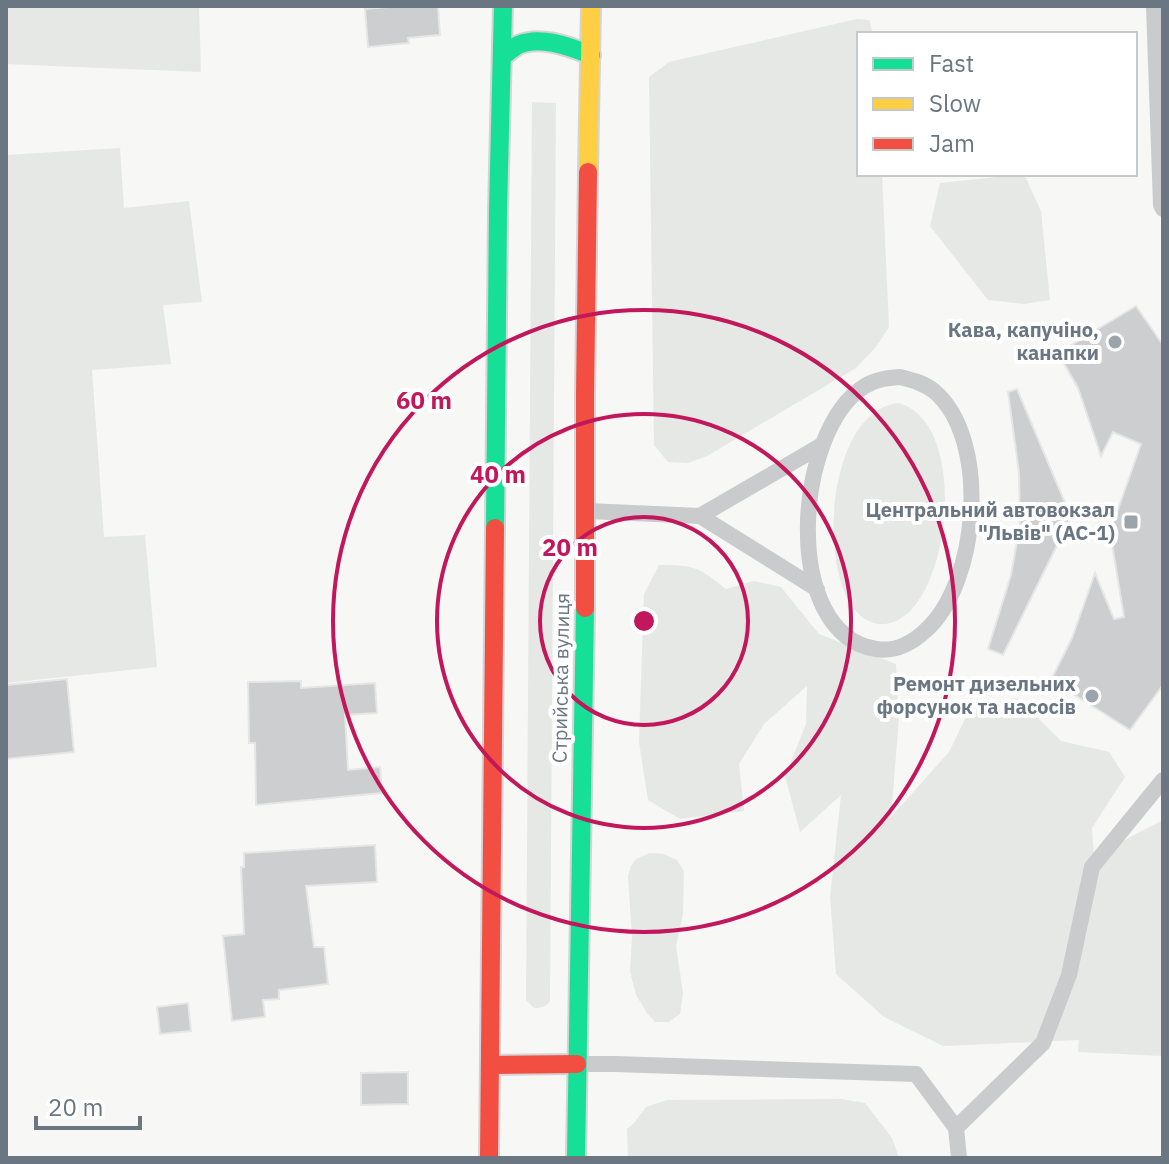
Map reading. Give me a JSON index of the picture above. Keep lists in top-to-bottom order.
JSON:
{
  "streets": {
    "main road": ["Стрийська вулиця"]
  },
  "places": {
    "other": ["Кава, капучіно, канапки", "Ремонт дизельних форсунок та насосів"],
    "transit": ["Центральний автовокзал \"Львів\" (АС-1)"]
  },
  "legend": ["Fast", "Slow", "Jam"],
  "scale_bar": "20 m",
  "rings": ["60 m", "40 m", "20 m"]
}
